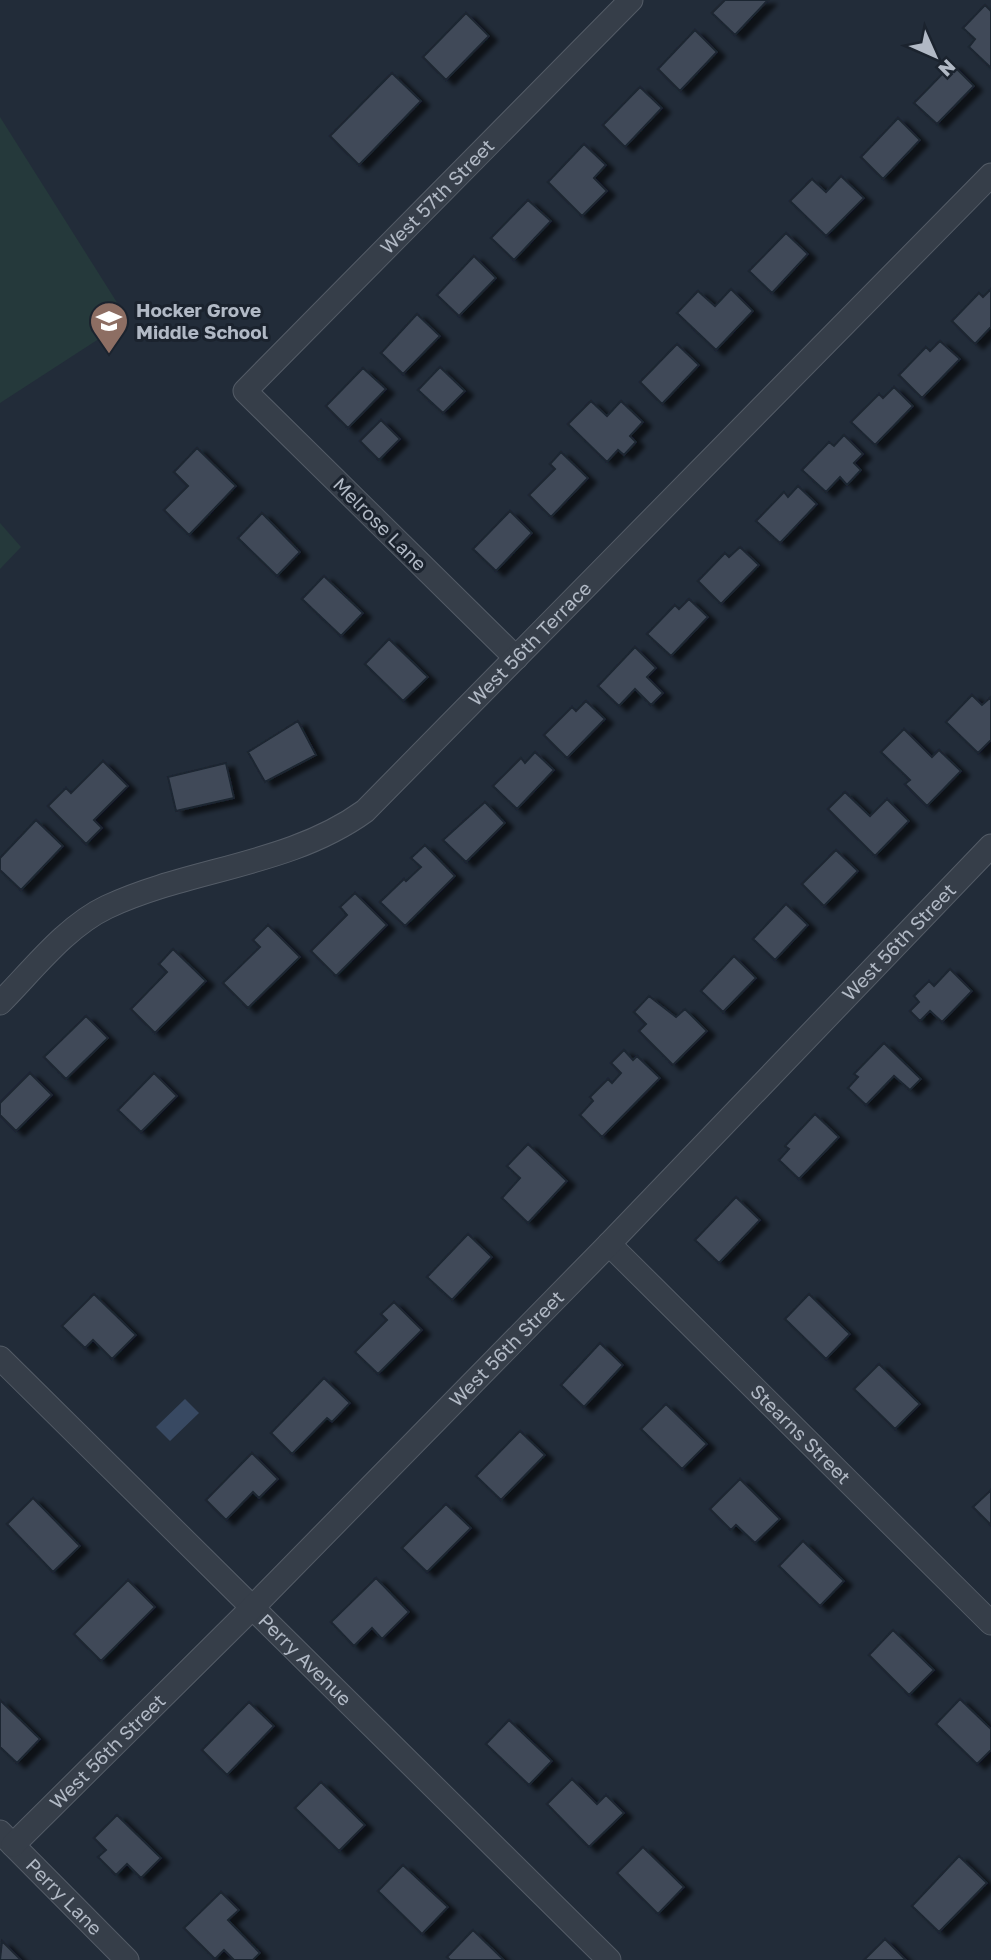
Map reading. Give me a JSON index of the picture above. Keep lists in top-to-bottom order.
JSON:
{
  "streets": {
    "street": [
      "West 57th Street",
      "Melrose Lane",
      "West 56th Terrace",
      "West 56th Street",
      "Stearns Street",
      "Perry Avenue",
      "Perry Lane"
    ]
  },
  "crossings": [
    ["West 57th Street", "Melrose Lane"],
    ["Melrose Lane", "West 56th Terrace"],
    ["West 56th Street", "Stearns Street"],
    ["West 56th Street", "Perry Avenue"],
    ["West 56th Street", "Perry Lane"]
  ],
  "places": {
    "school or university": ["Hocker Grove Middle School"]
  },
  "north": "bottom right"
}
